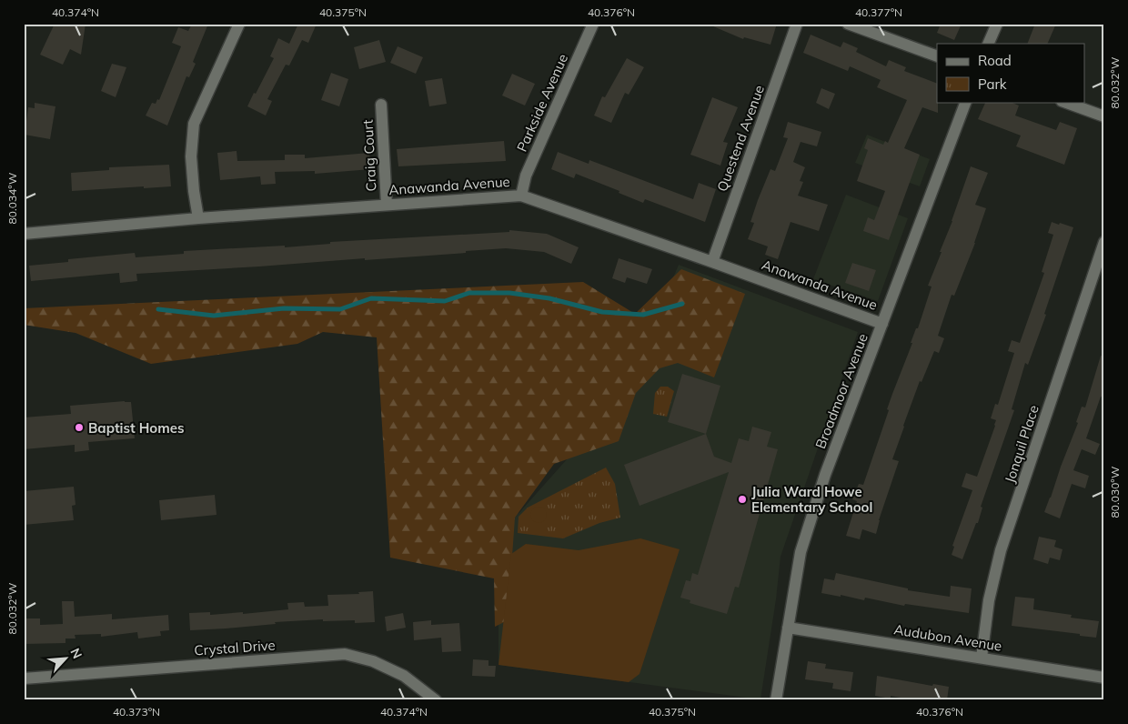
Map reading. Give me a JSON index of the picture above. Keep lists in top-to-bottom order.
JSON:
{
  "streets": {
    "street": [
      "Parkside Avenue",
      "Questend Avenue",
      "Craig Court",
      "Anawanda Avenue",
      "Broadmoor Avenue",
      "Jonquil Place",
      "Audubon Avenue",
      "Crystal Drive"
    ]
  },
  "crossings": [
    ["Parkside Avenue", "Anawanda Avenue"],
    ["Questend Avenue", "Anawanda Avenue"],
    ["Craig Court", "Anawanda Avenue"],
    ["Anawanda Avenue", "Broadmoor Avenue"],
    ["Broadmoor Avenue", "Audubon Avenue"],
    ["Jonquil Place", "Audubon Avenue"]
  ],
  "places": ["Baptist Homes", "Julia Ward Howe Elementary School"],
  "legend": ["Road", "Park"],
  "north": "top right",
  "coordinates": [
    "40.374°N",
    "40.375°N",
    "40.376°N",
    "40.377°N",
    "80.032°W",
    "80.034°W",
    "80.030°W",
    "40.373°N"
  ]
}
